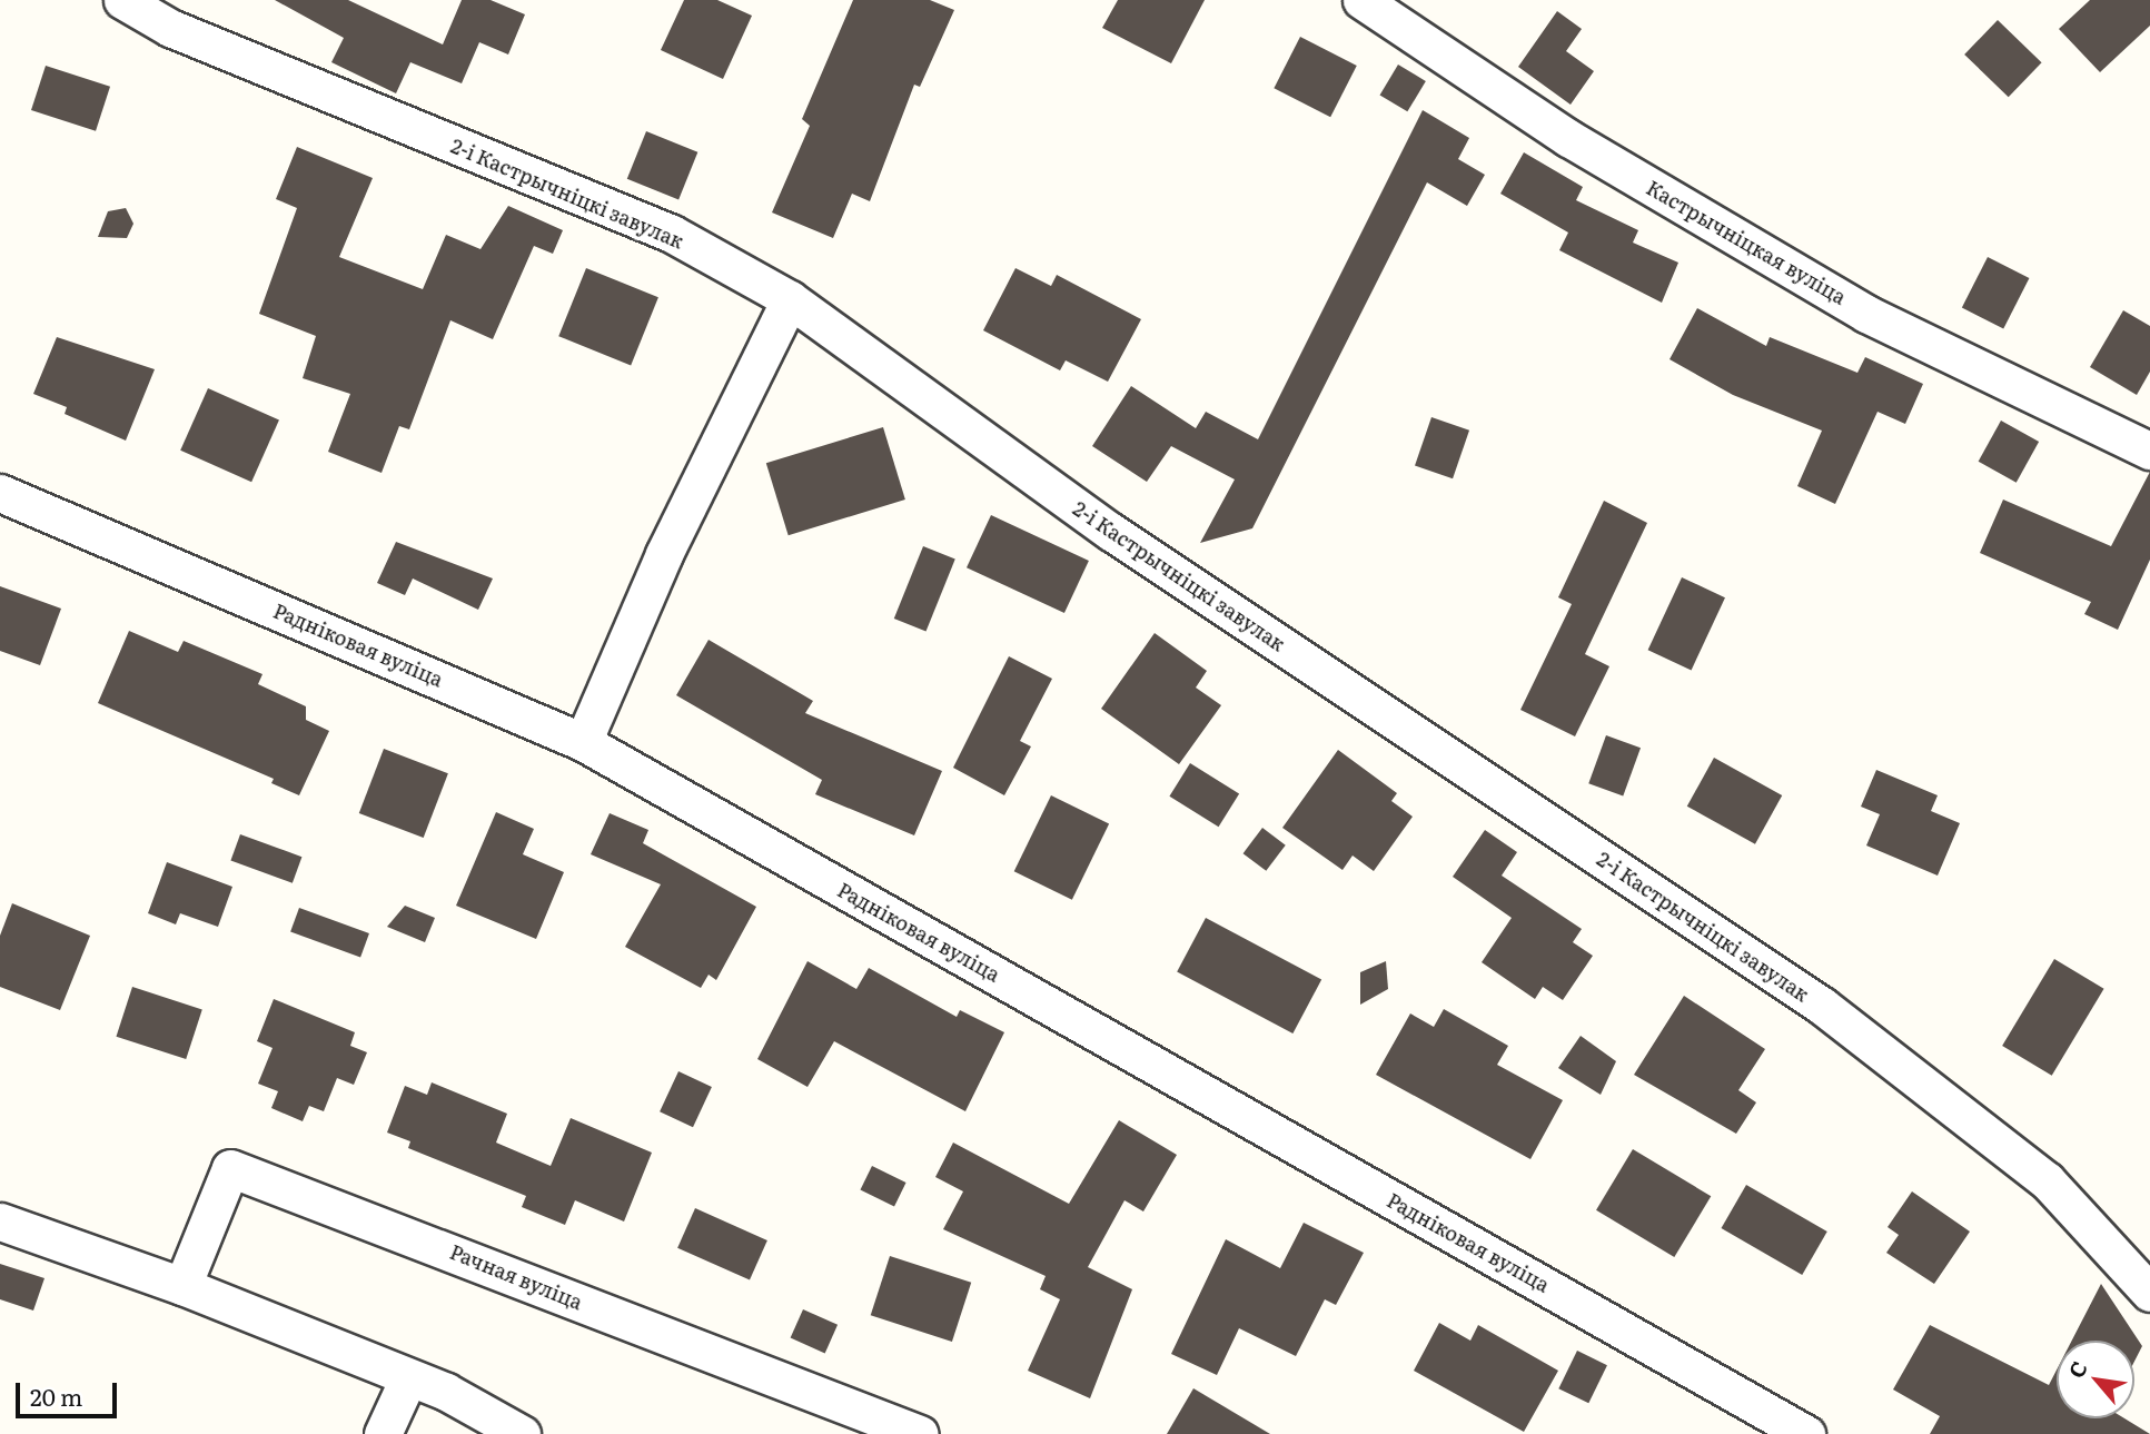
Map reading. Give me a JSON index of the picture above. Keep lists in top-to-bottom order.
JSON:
{
  "streets": {
    "street": [
      "2-і Кастрычніцкі завулак",
      "Кастрычніцкая вуліца",
      "Радніковая вуліца",
      "Рачная вуліца"
    ]
  },
  "scale_bar": "20 m",
  "north": "top left"
}
